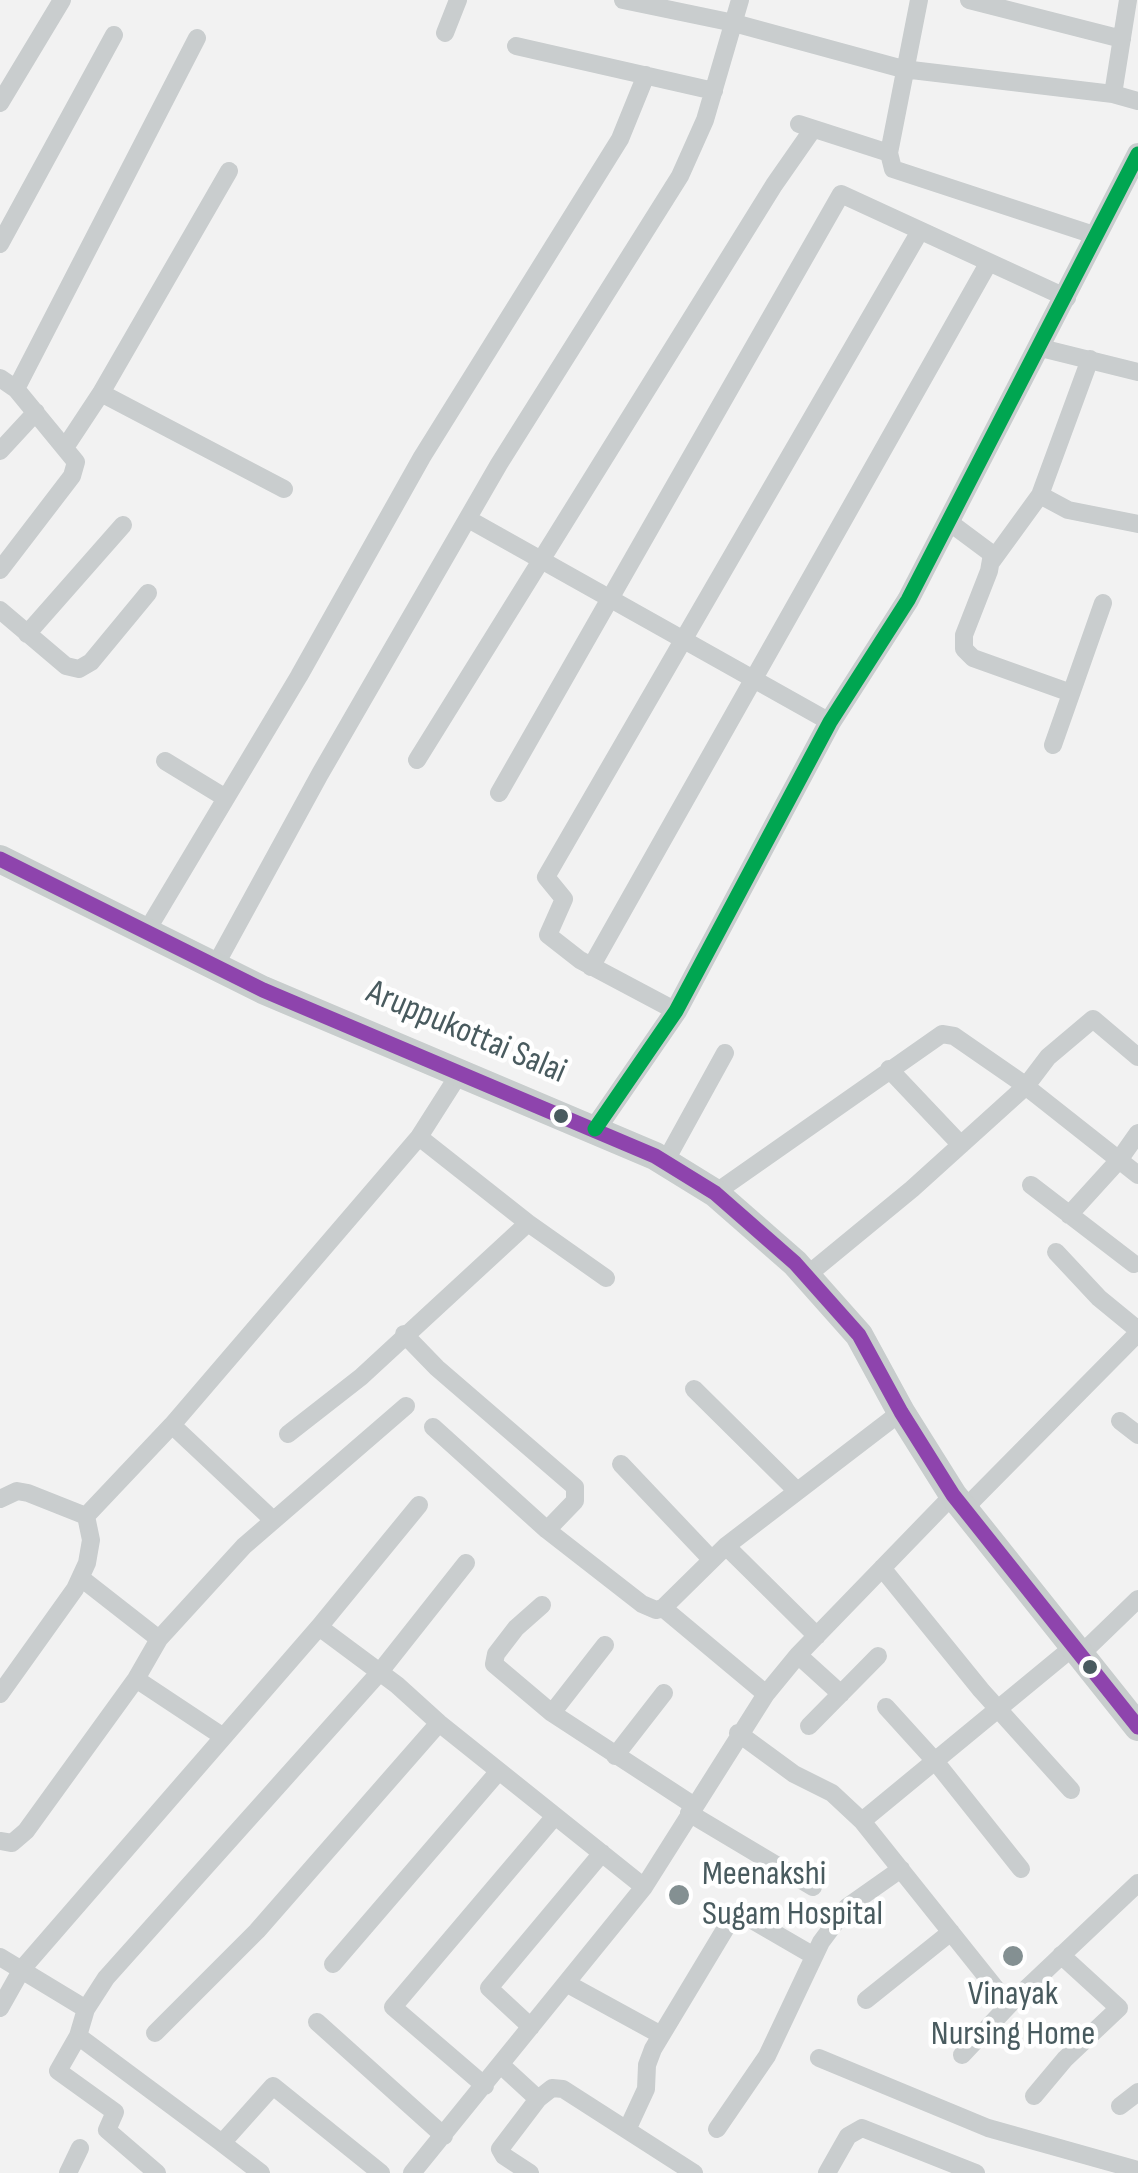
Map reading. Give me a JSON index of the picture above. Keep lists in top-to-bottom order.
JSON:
{
  "streets": {
    "main road": ["Aruppukottai Salai"]
  },
  "places": ["Meenakshi Sugam Hospital", "Vinayak Nursing Home"]
}
